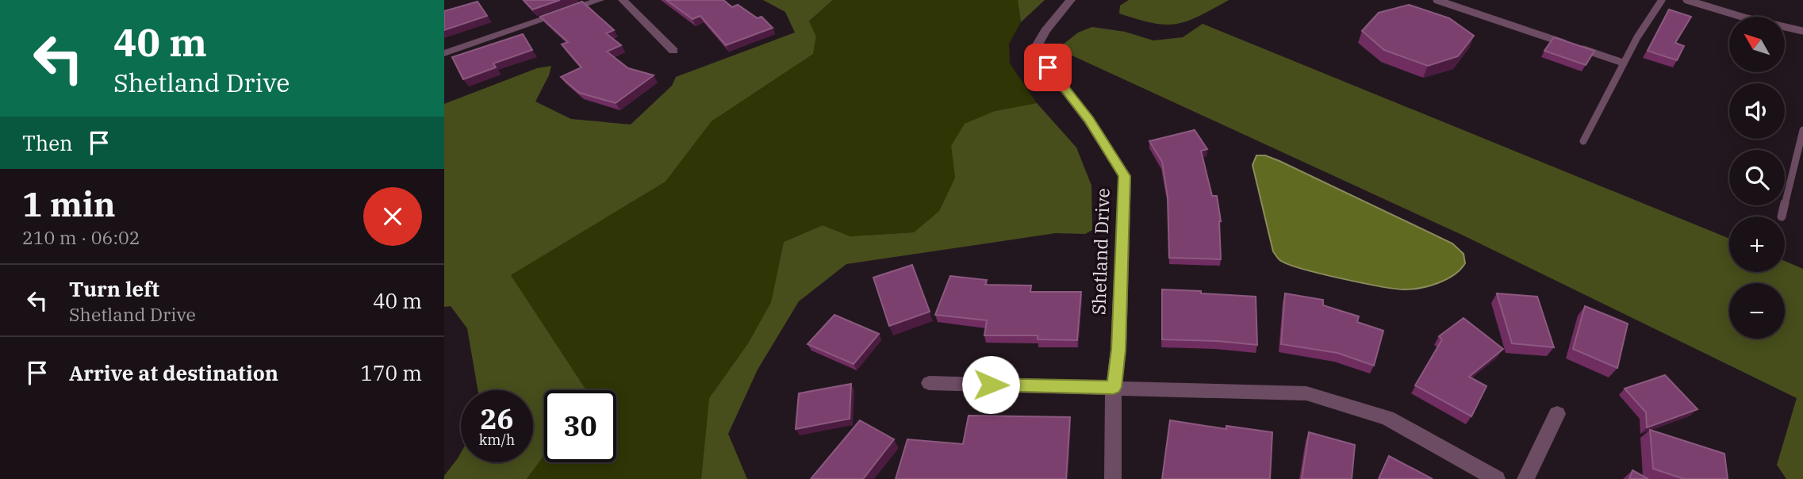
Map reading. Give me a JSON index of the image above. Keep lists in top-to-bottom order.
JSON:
{
  "streets": {
    "street": ["Shetland Drive"]
  },
  "north": "top left",
  "page": {
    "turn": ["40 m", "Shetland Drive"],
    "map_buttons": ["+", "−"],
    "then": "Then",
    "heading": ["1 min", "210 m · 06:02"],
    "list": [
      {
        "name": "Turn left",
        "note": "Shetland Drive",
        "value": "40 m"
      },
      {
        "name": "Arrive at destination",
        "value": "170 m"
      }
    ],
    "speed": "26 km/h",
    "limit": "30"
  }
}
